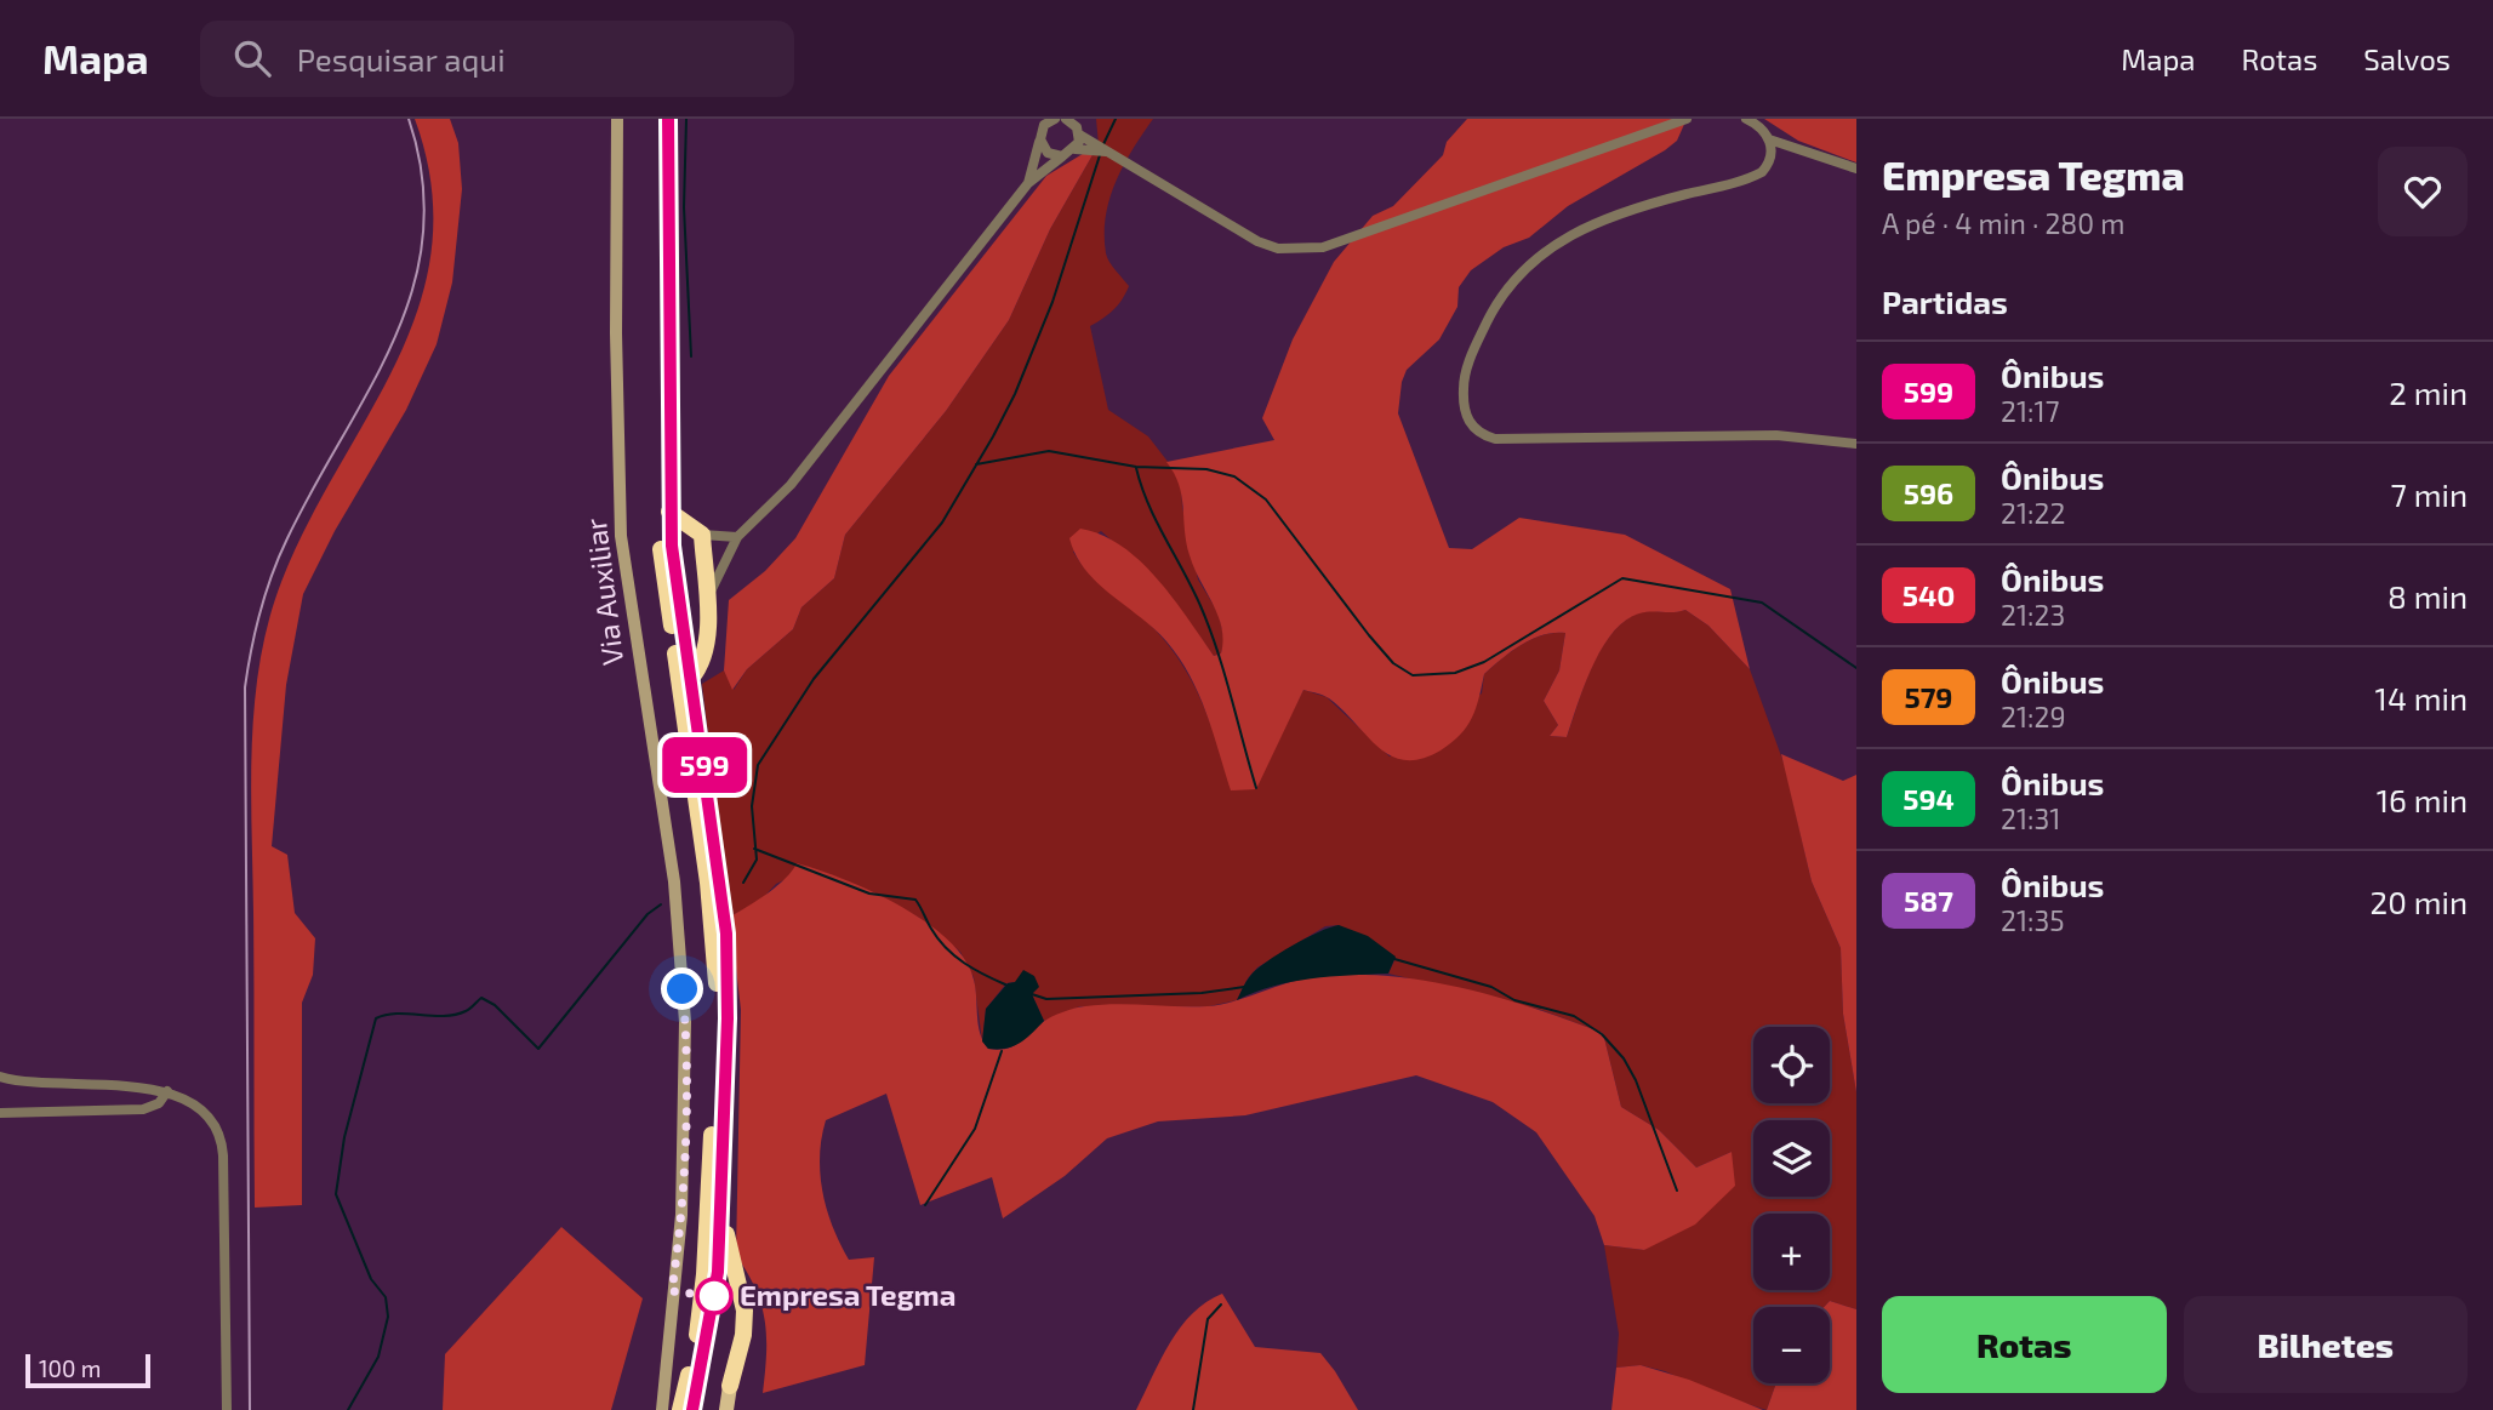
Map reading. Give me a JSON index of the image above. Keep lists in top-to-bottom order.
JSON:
{
  "streets": {
    "street": ["Via Auxiliar"]
  },
  "places": ["Empresa Tegma"],
  "lines": ["bus line 599"],
  "scale_bar": "100 m",
  "page": {
    "header": "Mapa",
    "search": "Pesquisar aqui",
    "nav": ["Mapa", "Rotas", "Salvos"],
    "on_map": "599",
    "heading": [
      ["Empresa Tegma", "A pé · 4 min · 280 m"],
      "Partidas"
    ],
    "list": [
      {
        "mark": "599",
        "name": "Ônibus",
        "note": "21:17",
        "value": "2 min"
      },
      {
        "mark": "596",
        "name": "Ônibus",
        "note": "21:22",
        "value": "7 min"
      },
      {
        "mark": "540",
        "name": "Ônibus",
        "note": "21:23",
        "value": "8 min"
      },
      {
        "mark": "579",
        "name": "Ônibus",
        "note": "21:29",
        "value": "14 min"
      },
      {
        "mark": "594",
        "name": "Ônibus",
        "note": "21:31",
        "value": "16 min"
      },
      {
        "mark": "587",
        "name": "Ônibus",
        "note": "21:35",
        "value": "20 min"
      }
    ],
    "map_buttons": ["+", "−"],
    "buttons": ["Rotas", "Bilhetes"],
    "scale": "100 m"
  }
}
